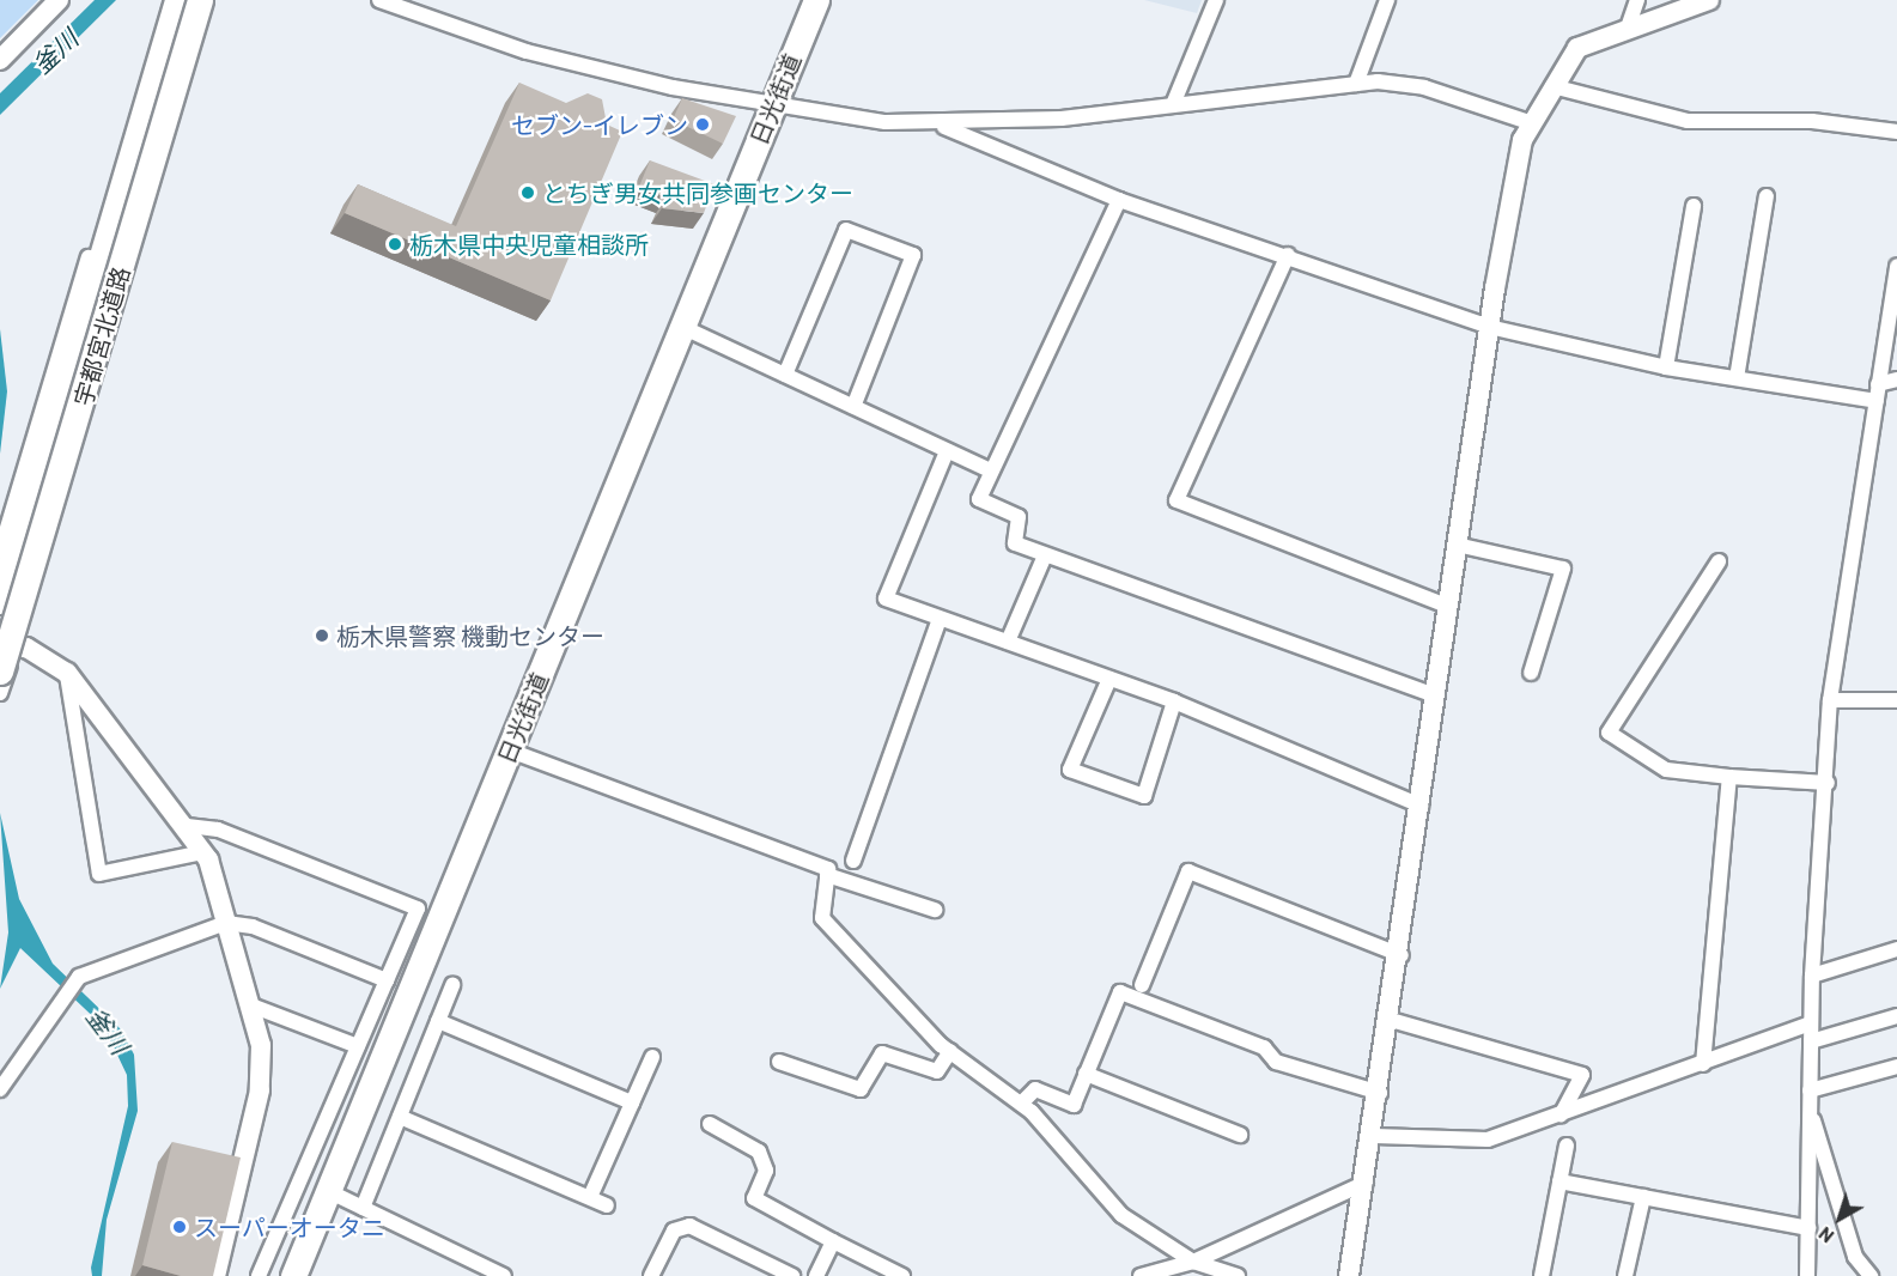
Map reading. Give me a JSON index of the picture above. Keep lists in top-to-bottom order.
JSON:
{
  "streets": {
    "highway": ["日光街道", "宇都宮北道路"]
  },
  "water": ["釜川"],
  "places": [
    "セブン-イレブン",
    "とちぎ男女共同参画センター",
    "栃木県中央児童相談所",
    "栃木県警察 機動センター",
    "スーパーオータニ"
  ],
  "north": "bottom left"
}
